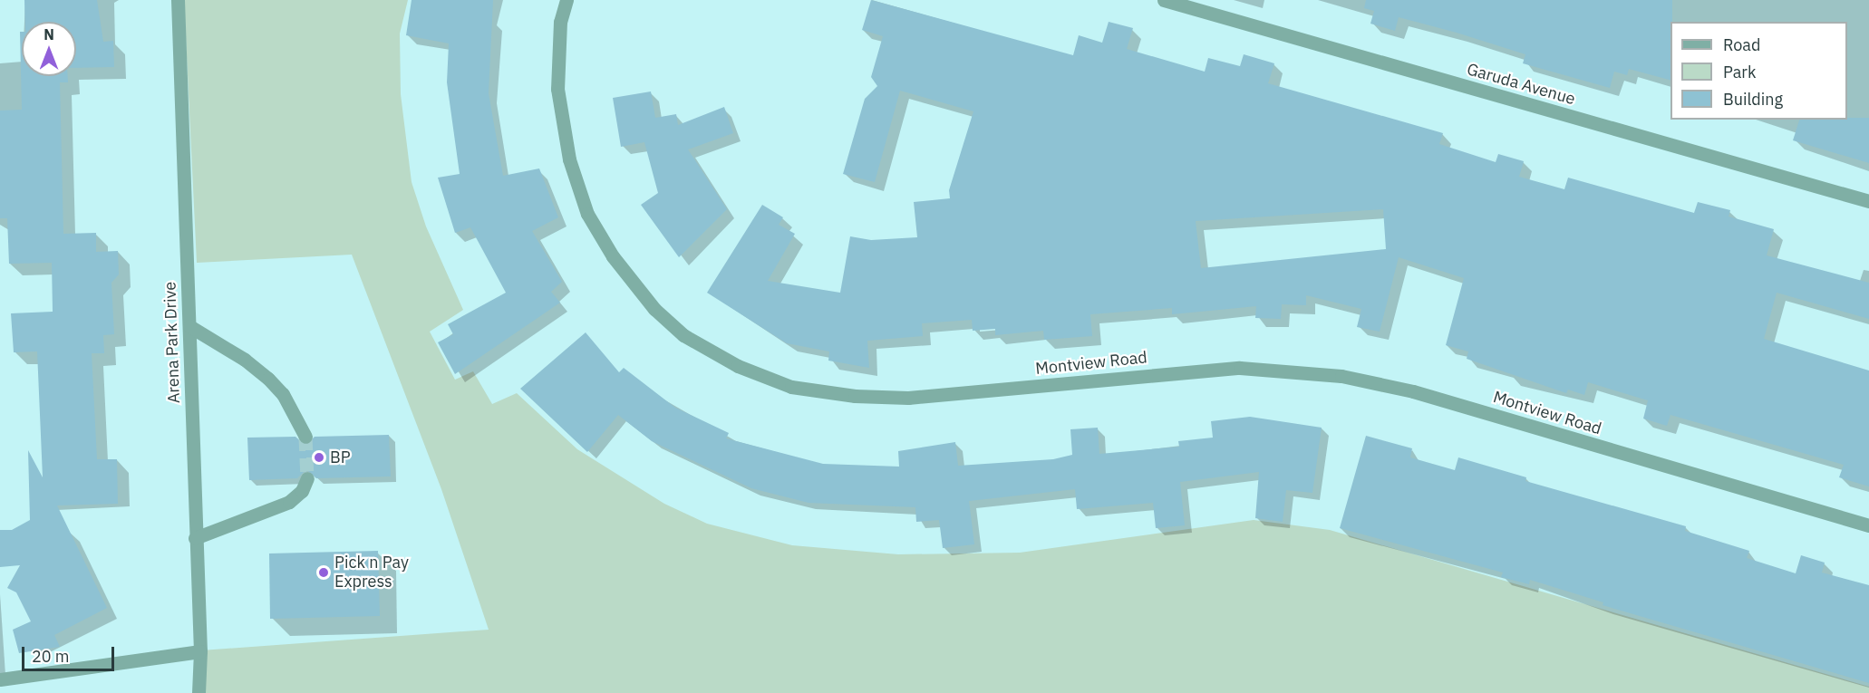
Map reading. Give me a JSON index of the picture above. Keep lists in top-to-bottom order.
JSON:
{
  "streets": {
    "street": ["Garuda Avenue", "Arena Park Drive", "Montview Road"]
  },
  "places": ["BP", "Pick n Pay Express"],
  "legend": ["Road", "Park", "Building"],
  "scale_bar": "20 m",
  "north": "top"
}
